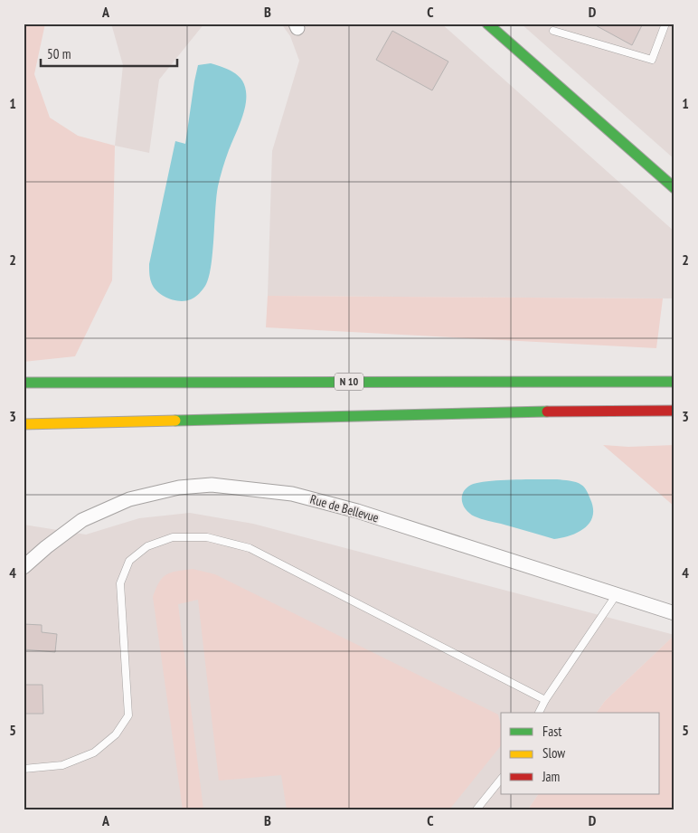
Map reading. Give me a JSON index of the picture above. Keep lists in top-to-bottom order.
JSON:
{
  "streets": {
    "main road": ["N 10"],
    "street": ["Rue de Bellevue"]
  },
  "legend": ["Fast", "Slow", "Jam"],
  "scale_bar": "50 m",
  "grid": {
    "columns": [
      "A",
      "B",
      "C",
      "D"
    ],
    "rows": [
      "1",
      "2",
      "3",
      "4",
      "5"
    ]
  }
}
